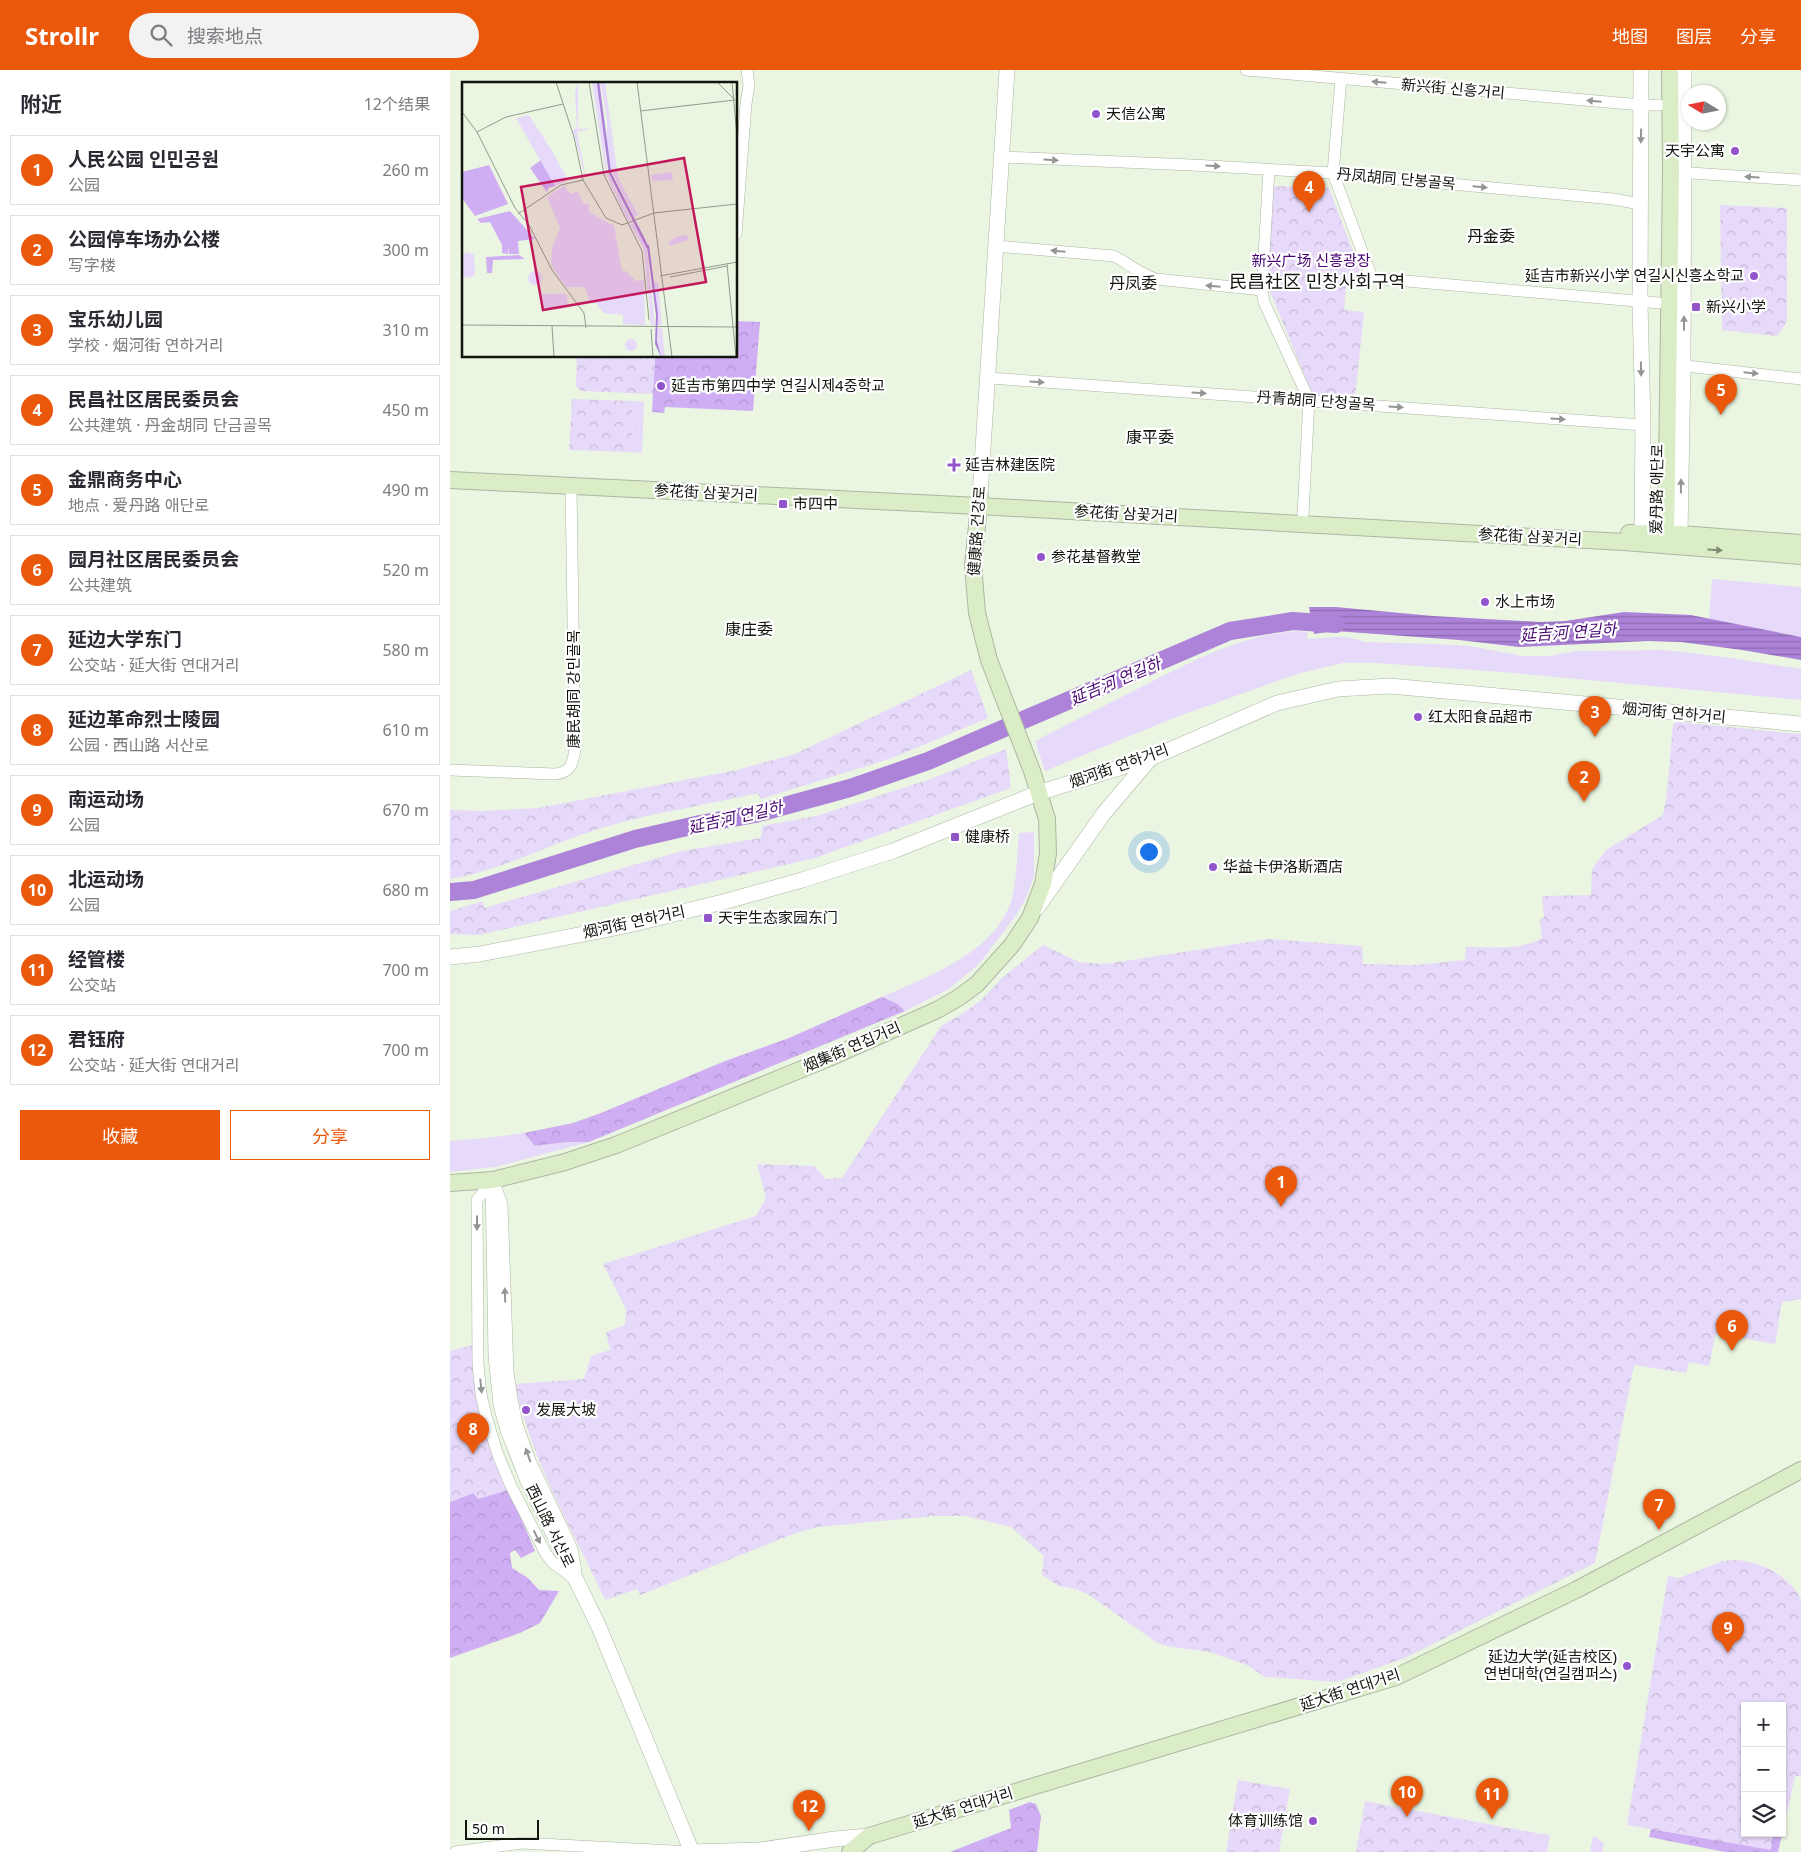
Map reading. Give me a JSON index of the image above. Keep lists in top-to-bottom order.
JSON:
{
  "streets": {
    "main road": [
      "爱丹路 애단로",
      "参花街 삼꽃거리",
      "健康路 건강로",
      "烟集街 연집거리",
      "延大街 연대거리"
    ],
    "street": [
      "新兴街 신흥거리",
      "丹凤胡同 단봉골목",
      "丹青胡同 단청골목",
      "康民胡同 강민골목",
      "烟河街 연하거리",
      "西山路 서산로"
    ]
  },
  "crossings": [
    ["新兴街 신흥거리", "爱丹路 애단로"],
    ["丹凤胡同 단봉골목", "爱丹路 애단로"],
    ["丹凤胡同 단봉골목", "健康路 건강로"],
    ["丹青胡同 단청골목", "爱丹路 애단로"],
    ["丹青胡同 단청골목", "健康路 건강로"],
    ["爱丹路 애단로", "参花街 삼꽃거리"],
    ["参花街 삼꽃거리", "健康路 건강로"],
    ["参花街 삼꽃거리", "康民胡同 강민골목"],
    ["健康路 건강로", "烟河街 연하거리"],
    ["健康路 건강로", "烟集街 연집거리"],
    ["烟河街 연하거리", "烟集街 연집거리"],
    ["烟集街 연집거리", "西山路 서산로"],
    ["西山路 서산로", "延大街 연대거리"]
  ],
  "one_way": ["新兴街 신흥거리", "丹凤胡同 단봉골목", "丹青胡同 단청골목"],
  "districts": [
    "丹金委",
    "民昌社区 민창사회구역",
    "丹凤委",
    "康平委",
    "康庄委"
  ],
  "water": ["延吉河 연길하"],
  "parks": ["新兴广场 신흥광장"],
  "places": {
    "other": [
      "天信公寓",
      "天宇公寓",
      "延吉市新兴小学 연길시신흥소학교",
      "延吉市第四中学 연길시제4중학교",
      "参花基督教堂",
      "水上市场",
      "红太阳食品超市",
      "华益卡伊洛斯酒店",
      "发展大坡",
      "延边大学(延吉校区) 연변대학(연길캠퍼스)",
      "体育训练馆"
    ],
    "transit": [
      "新兴小学",
      "市四中",
      "健康桥",
      "天宇生态家园东门"
    ],
    "health": ["延吉林建医院"]
  },
  "scale_bar": "50 m",
  "north": "left",
  "page": {
    "header": "Strollr",
    "search": "搜索地点",
    "nav": ["地图", "图层", "分享"],
    "heading": ["附近", "12个结果"],
    "list": [
      {
        "mark": "1",
        "name": "人民公园 인민공원",
        "note": "公园",
        "value": "260 m"
      },
      {
        "mark": "2",
        "name": "公园停车场办公楼",
        "note": "写字楼",
        "value": "300 m"
      },
      {
        "mark": "3",
        "name": "宝乐幼儿园",
        "note": "学校 · 烟河街 연하거리",
        "value": "310 m"
      },
      {
        "mark": "4",
        "name": "民昌社区居民委员会",
        "note": "公共建筑 · 丹金胡同 단금골목",
        "value": "450 m"
      },
      {
        "mark": "5",
        "name": "金鼎商务中心",
        "note": "地点 · 爱丹路 애단로",
        "value": "490 m"
      },
      {
        "mark": "6",
        "name": "园月社区居民委员会",
        "note": "公共建筑",
        "value": "520 m"
      },
      {
        "mark": "7",
        "name": "延边大学东门",
        "note": "公交站 · 延大街 연대거리",
        "value": "580 m"
      },
      {
        "mark": "8",
        "name": "延边革命烈士陵园",
        "note": "公园 · 西山路 서산로",
        "value": "610 m"
      },
      {
        "mark": "9",
        "name": "南运动场",
        "note": "公园",
        "value": "670 m"
      },
      {
        "mark": "10",
        "name": "北运动场",
        "note": "公园",
        "value": "680 m"
      },
      {
        "mark": "11",
        "name": "经管楼",
        "note": "公交站",
        "value": "700 m"
      },
      {
        "mark": "12",
        "name": "君钰府",
        "note": "公交站 · 延大街 연대거리",
        "value": "700 m"
      }
    ],
    "pins": [
      "4",
      "5",
      "3",
      "2",
      "1",
      "6",
      "8",
      "7",
      "9",
      "10",
      "11",
      "12"
    ],
    "buttons": ["收藏", "分享"],
    "map_buttons": ["+", "−"],
    "scale": "50 m"
  }
}
